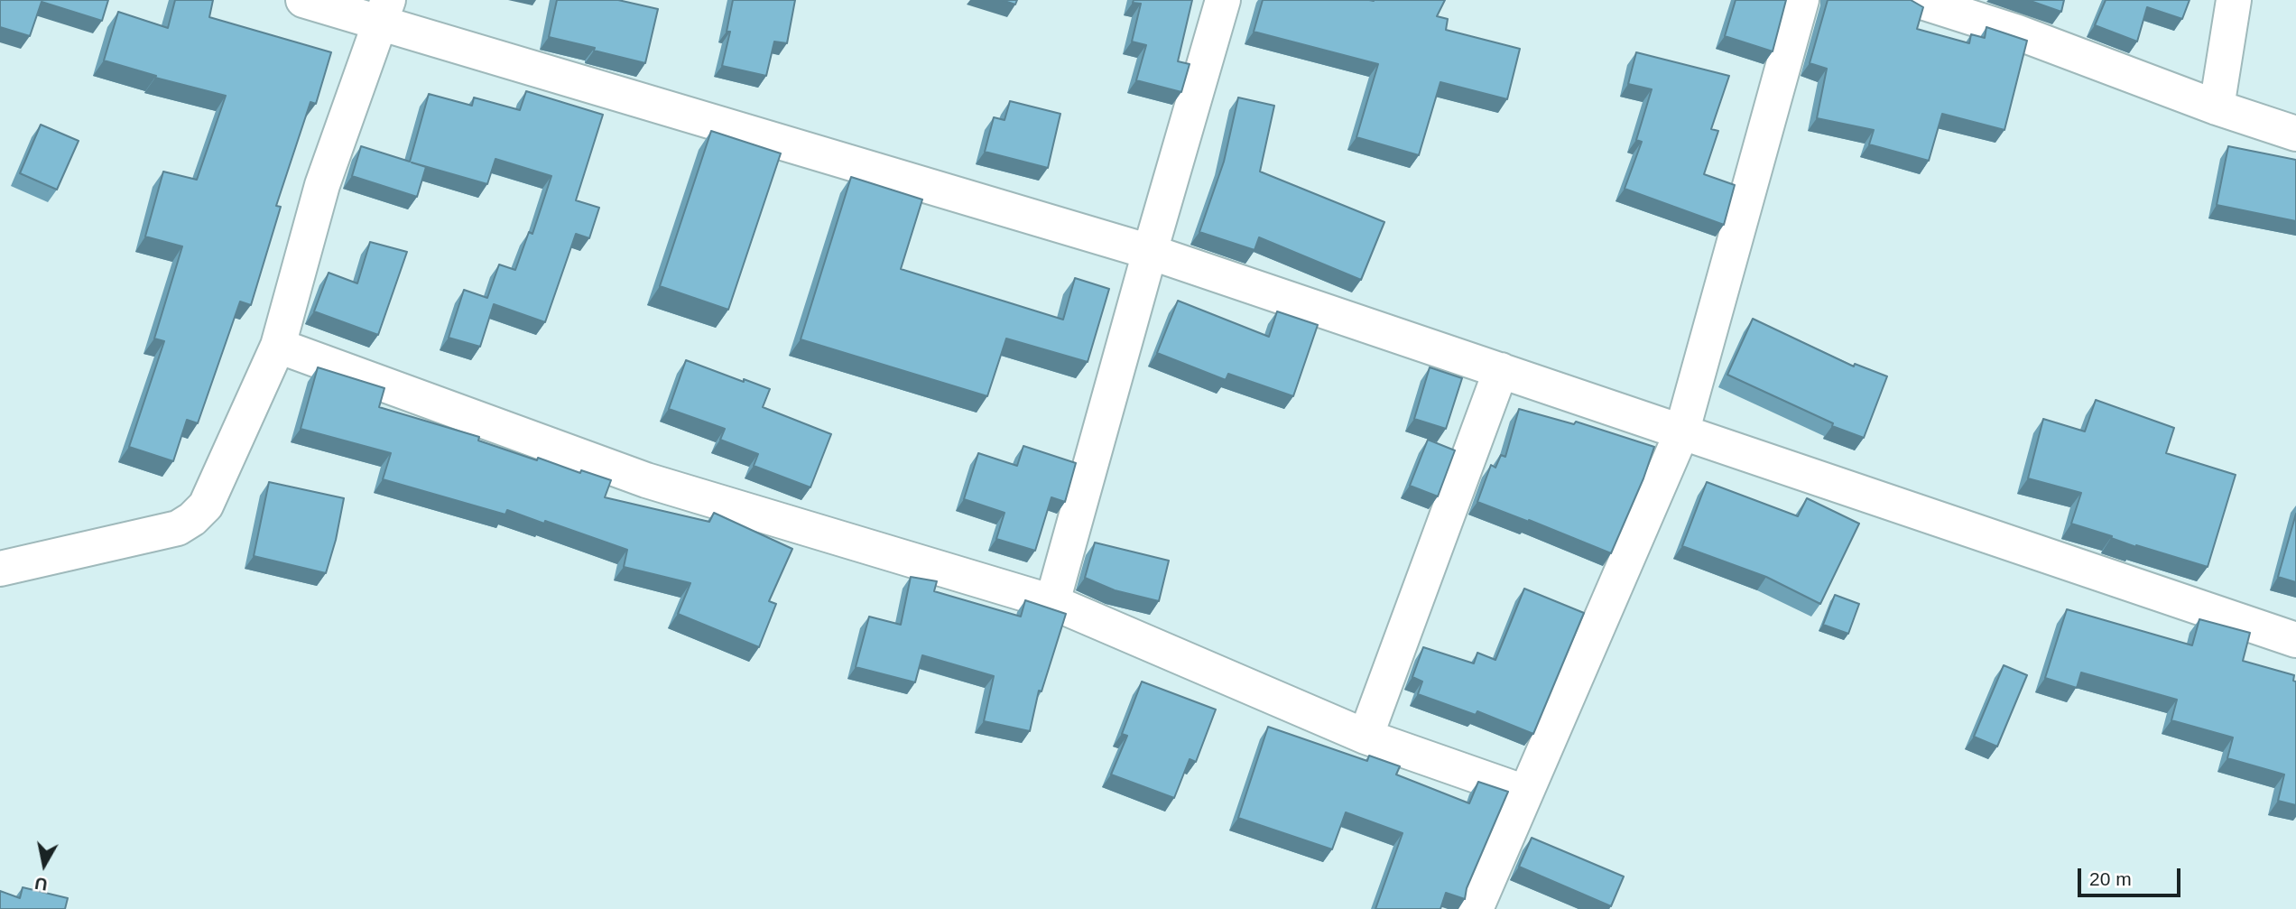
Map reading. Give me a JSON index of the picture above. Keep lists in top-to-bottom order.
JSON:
{
  "scale_bar": "20 m",
  "north": "bottom"
}
